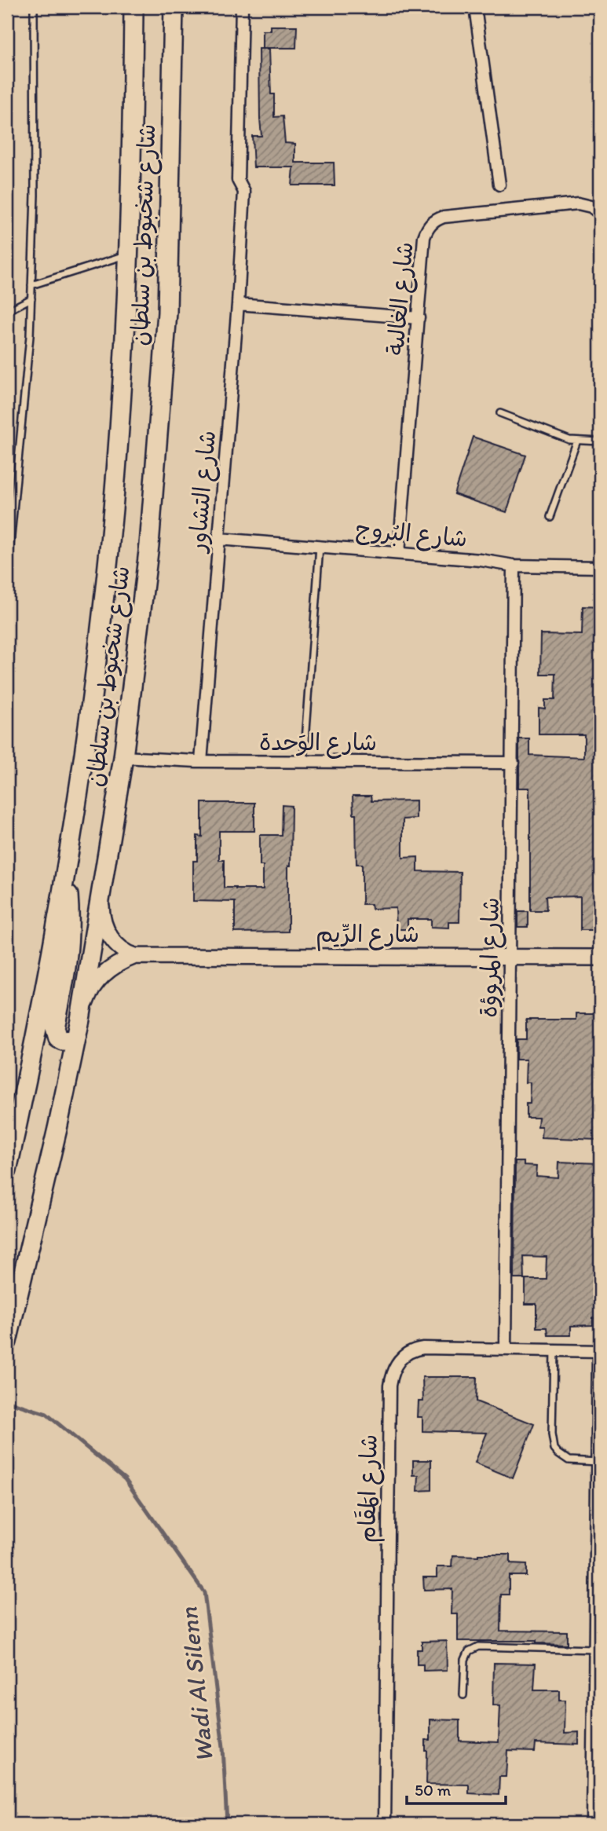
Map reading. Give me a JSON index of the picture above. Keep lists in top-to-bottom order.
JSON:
{
  "streets": {
    "main road": ["شارع شخبوط بن سلطان"],
    "street": [
      "شارع الغالية",
      "شارع التشاور",
      "شارع البُروج",
      "شارع الوَحدة",
      "شارع الرِّيم",
      "شارع المروؤة",
      "شارع المَقَام"
    ]
  },
  "crossings": [
    ["شارع شخبوط بن سلطان", "شارع الوَحدة"],
    ["شارع شخبوط بن سلطان", "شارع الرِّيم"],
    ["شارع الغالية", "شارع البُروج"],
    ["شارع التشاور", "شارع البُروج"],
    ["شارع التشاور", "شارع الوَحدة"],
    ["شارع البُروج", "شارع المروؤة"],
    ["شارع الوَحدة", "شارع المروؤة"],
    ["شارع الرِّيم", "شارع المروؤة"],
    ["شارع المروؤة", "شارع المَقَام"]
  ],
  "water": ["Wadi Al Silenn"],
  "scale_bar": "50 m"
}
